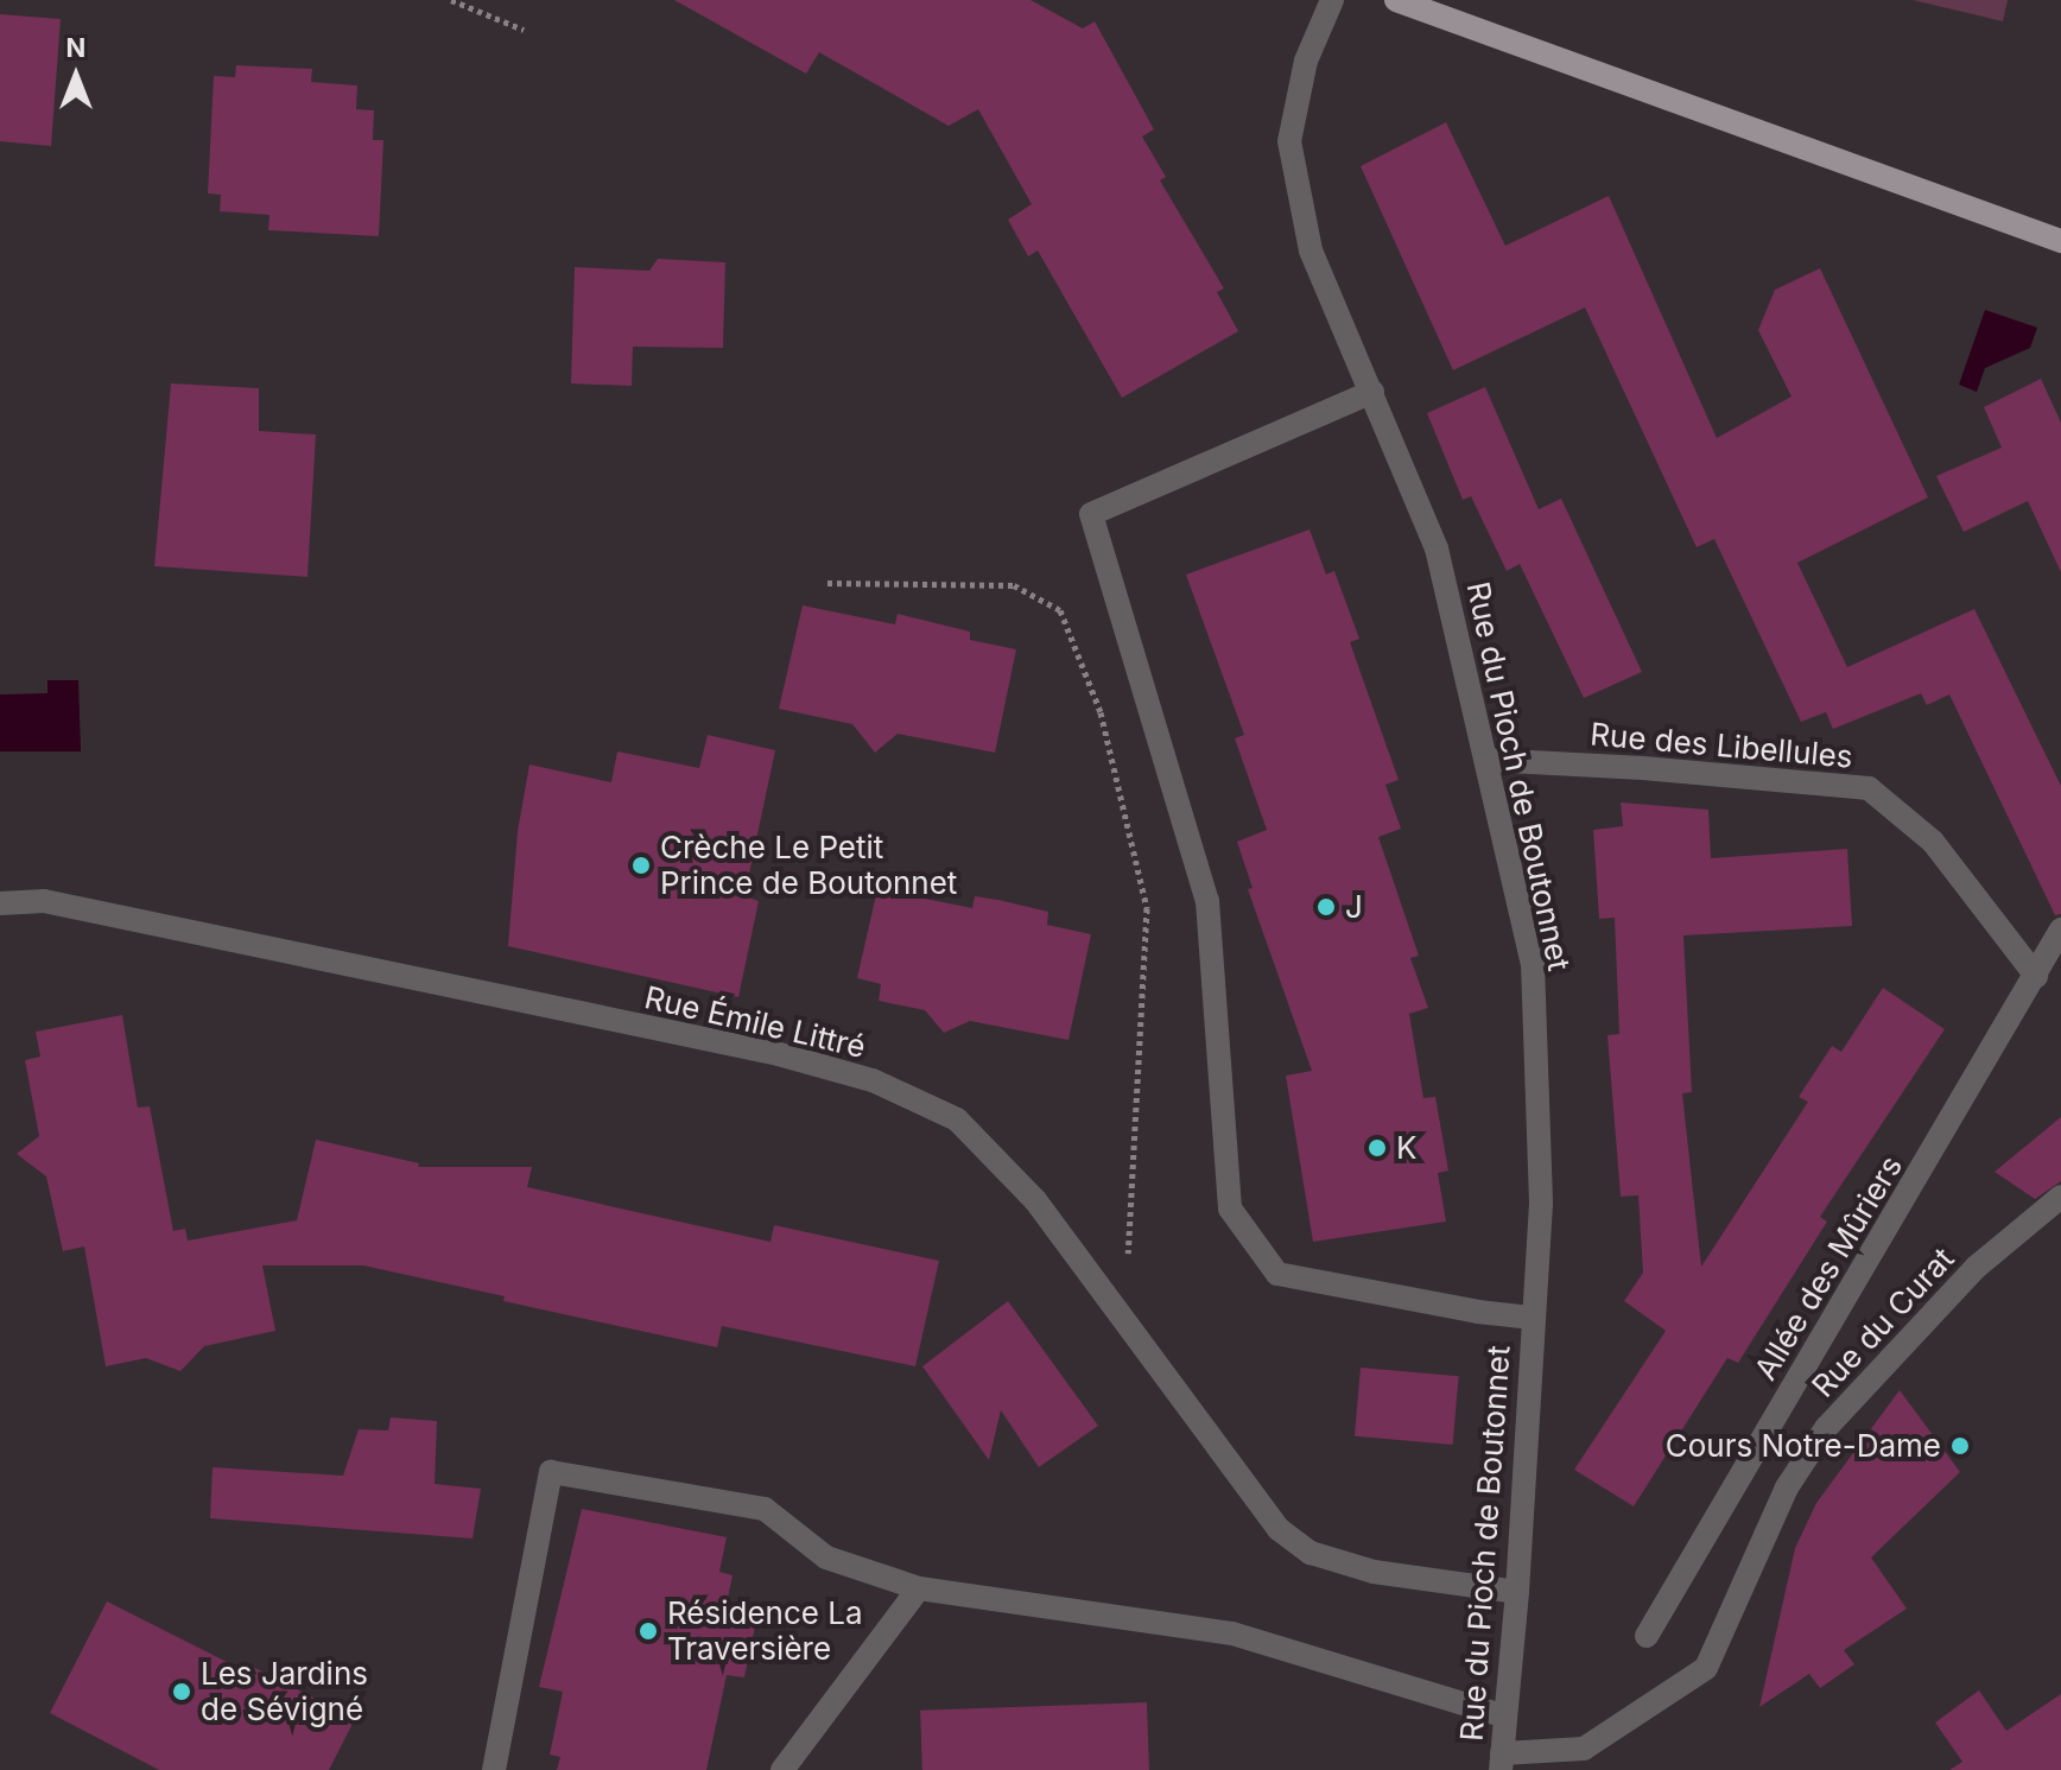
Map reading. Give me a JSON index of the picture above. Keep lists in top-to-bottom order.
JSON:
{
  "streets": {
    "street": [
      "Rue des Libellules",
      "Rue du Pioch de Boutonnet",
      "Rue Émile Littré",
      "Allée des Mûriers",
      "Rue du Curat"
    ]
  },
  "crossings": [
    ["Rue des Libellules", "Rue du Pioch de Boutonnet"],
    ["Rue des Libellules", "Allée des Mûriers"],
    ["Rue du Pioch de Boutonnet", "Rue Émile Littré"],
    ["Rue du Pioch de Boutonnet", "Rue du Curat"]
  ],
  "places": [
    "Crèche Le Petit Prince de Boutonnet",
    "J",
    "K",
    "Cours Notre-Dame",
    "Résidence La Traversière",
    "Les Jardins de Sévigné"
  ],
  "north": "top"
}
